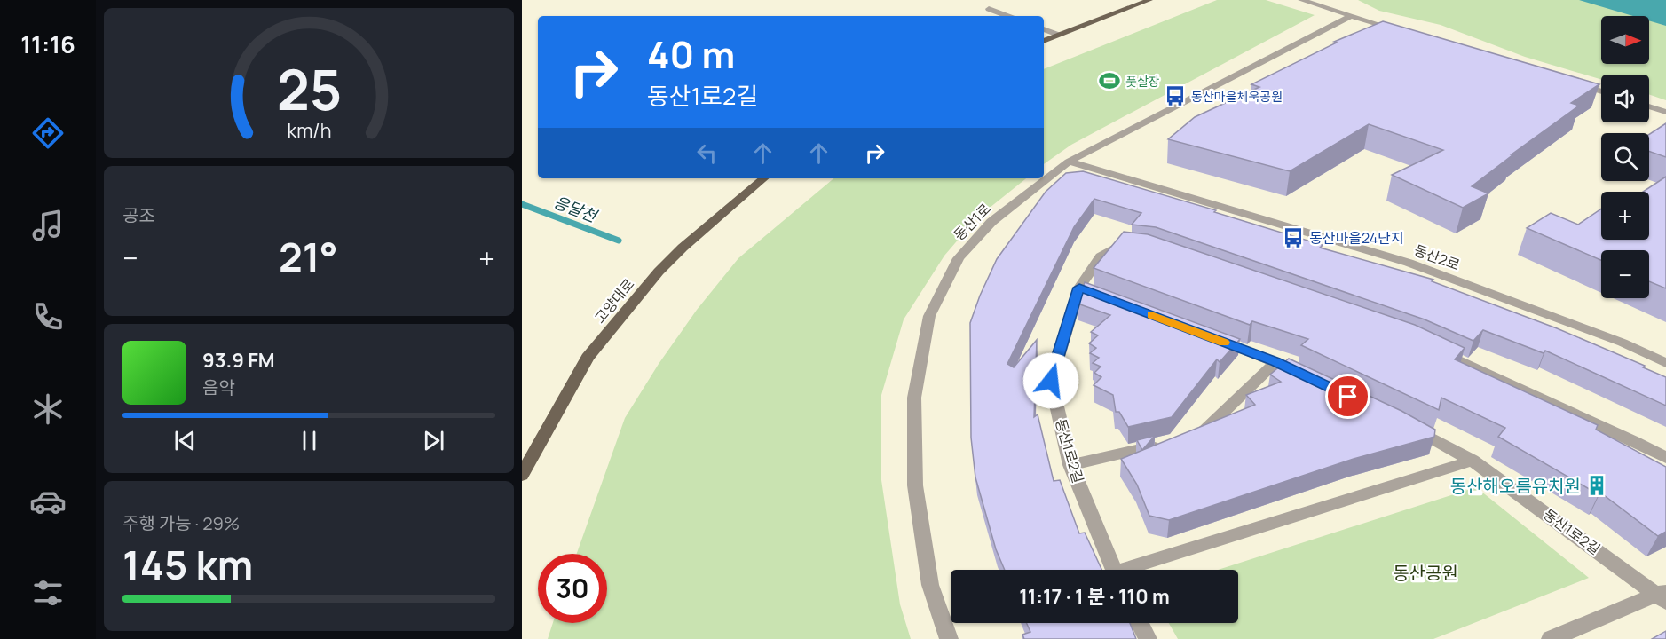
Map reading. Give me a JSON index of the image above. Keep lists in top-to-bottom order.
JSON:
{
  "streets": {
    "main road": ["고양대로"],
    "street": ["동산1로", "동산2로", "동산1로2길"]
  },
  "crossings": [
    ["동산1로", "동산2로"]
  ],
  "water": ["응달천"],
  "parks": ["동산공원"],
  "places": {
    "sports": ["풋살장"],
    "bus stop": ["동산마을체욱공원", "동산마을24단지"],
    "building": ["동산해오름유치원"]
  },
  "north": "right",
  "page": {
    "tabs": "11:16",
    "map_buttons": ["+", "−"],
    "turn": ["40 m", "동산1로2길"],
    "tile": [
      "공조",
      ["주행 가능 · 29%", "145 km"]
    ],
    "heat": ["−", "21°", "+"],
    "song": ["93.9 FM", "음악"],
    "limit": "30",
    "trip": "11:17 · 1 분 · 110 m",
    "gauge": ["25", "km/h"]
  }
}
